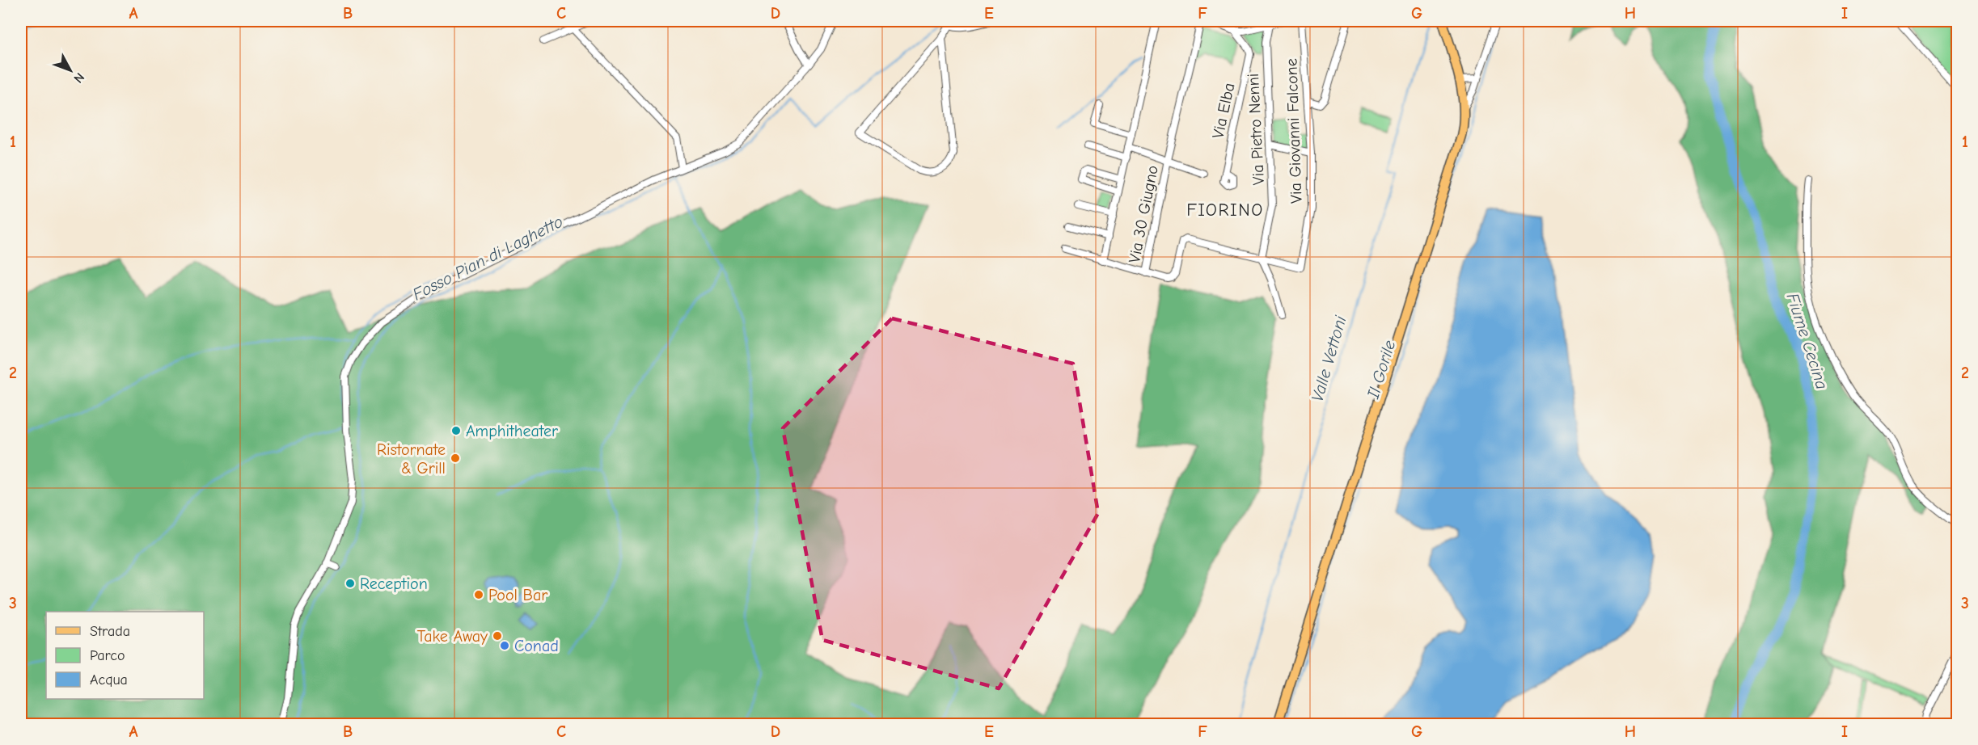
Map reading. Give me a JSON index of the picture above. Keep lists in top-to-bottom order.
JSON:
{
  "streets": {
    "street": [
      "Via Elba",
      "Via Pietro Nenni",
      "Via Giovanni Falcone",
      "Via 30 Giugno"
    ]
  },
  "crossings": [
    ["Via Pietro Nenni", "Via Giovanni Falcone"]
  ],
  "districts": ["FIORINO"],
  "water": [
    "Fosso Pian di Laghetto",
    "Fiume Cecina",
    "Valle Vettoni",
    "Il Gorile"
  ],
  "places": [
    "Amphitheater",
    "Ristornate & Grill",
    "Reception",
    "Pool Bar",
    "Take Away",
    "Conad"
  ],
  "legend": ["Strada", "Parco", "Acqua"],
  "north": "bottom right",
  "grid": {
    "columns": [
      "A",
      "B",
      "C",
      "D",
      "E",
      "F",
      "G",
      "H",
      "I"
    ],
    "rows": ["1", "2", "3"]
  }
}
